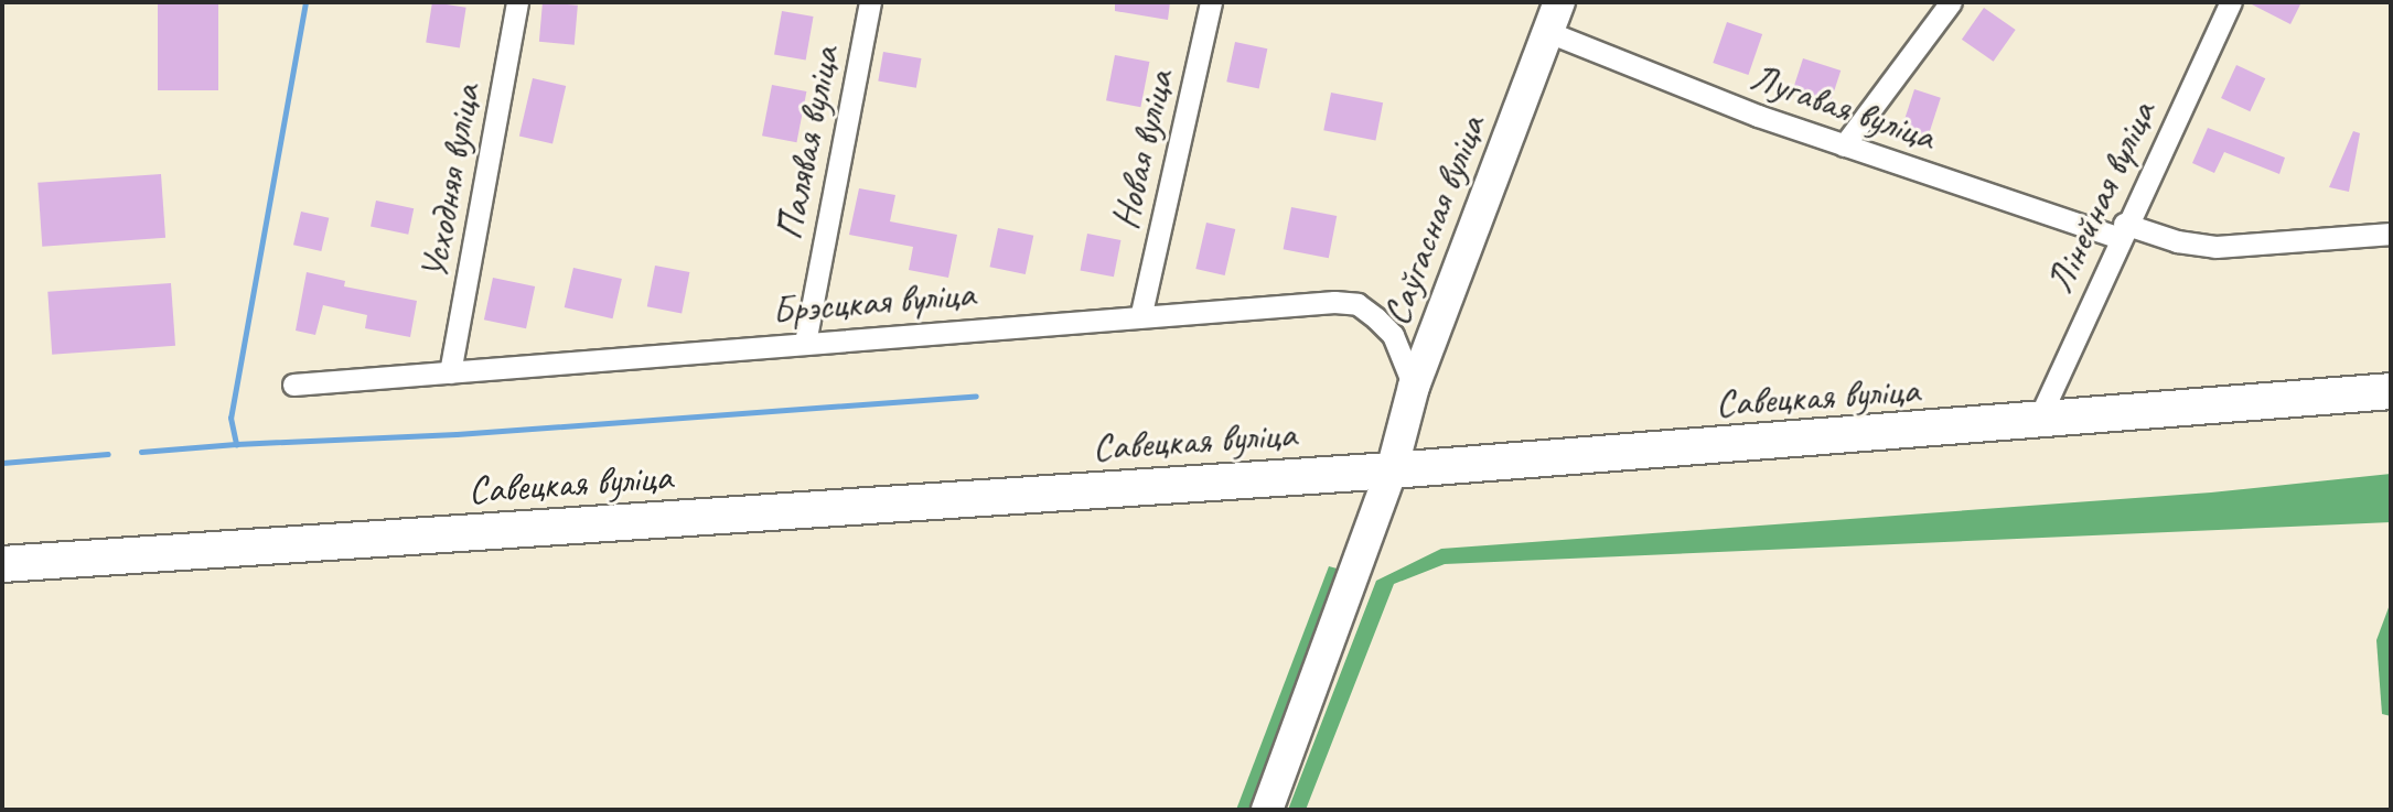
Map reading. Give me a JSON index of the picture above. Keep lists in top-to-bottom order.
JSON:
{
  "streets": {
    "main road": ["Савецкая вуліца"],
    "street": [
      "Лугавая вуліца",
      "Палявая вуліца",
      "Новая вуліца",
      "Усходняя вуліца",
      "Лінейная вуліца",
      "Саўгасная вуліца",
      "Брэсцкая вуліца"
    ]
  },
  "crossings": [
    ["Лугавая вуліца", "Лінейная вуліца"],
    ["Лугавая вуліца", "Саўгасная вуліца"],
    ["Палявая вуліца", "Брэсцкая вуліца"],
    ["Новая вуліца", "Брэсцкая вуліца"],
    ["Усходняя вуліца", "Брэсцкая вуліца"],
    ["Лінейная вуліца", "Савецкая вуліца"],
    ["Саўгасная вуліца", "Брэсцкая вуліца"],
    ["Саўгасная вуліца", "Савецкая вуліца"]
  ]
}
